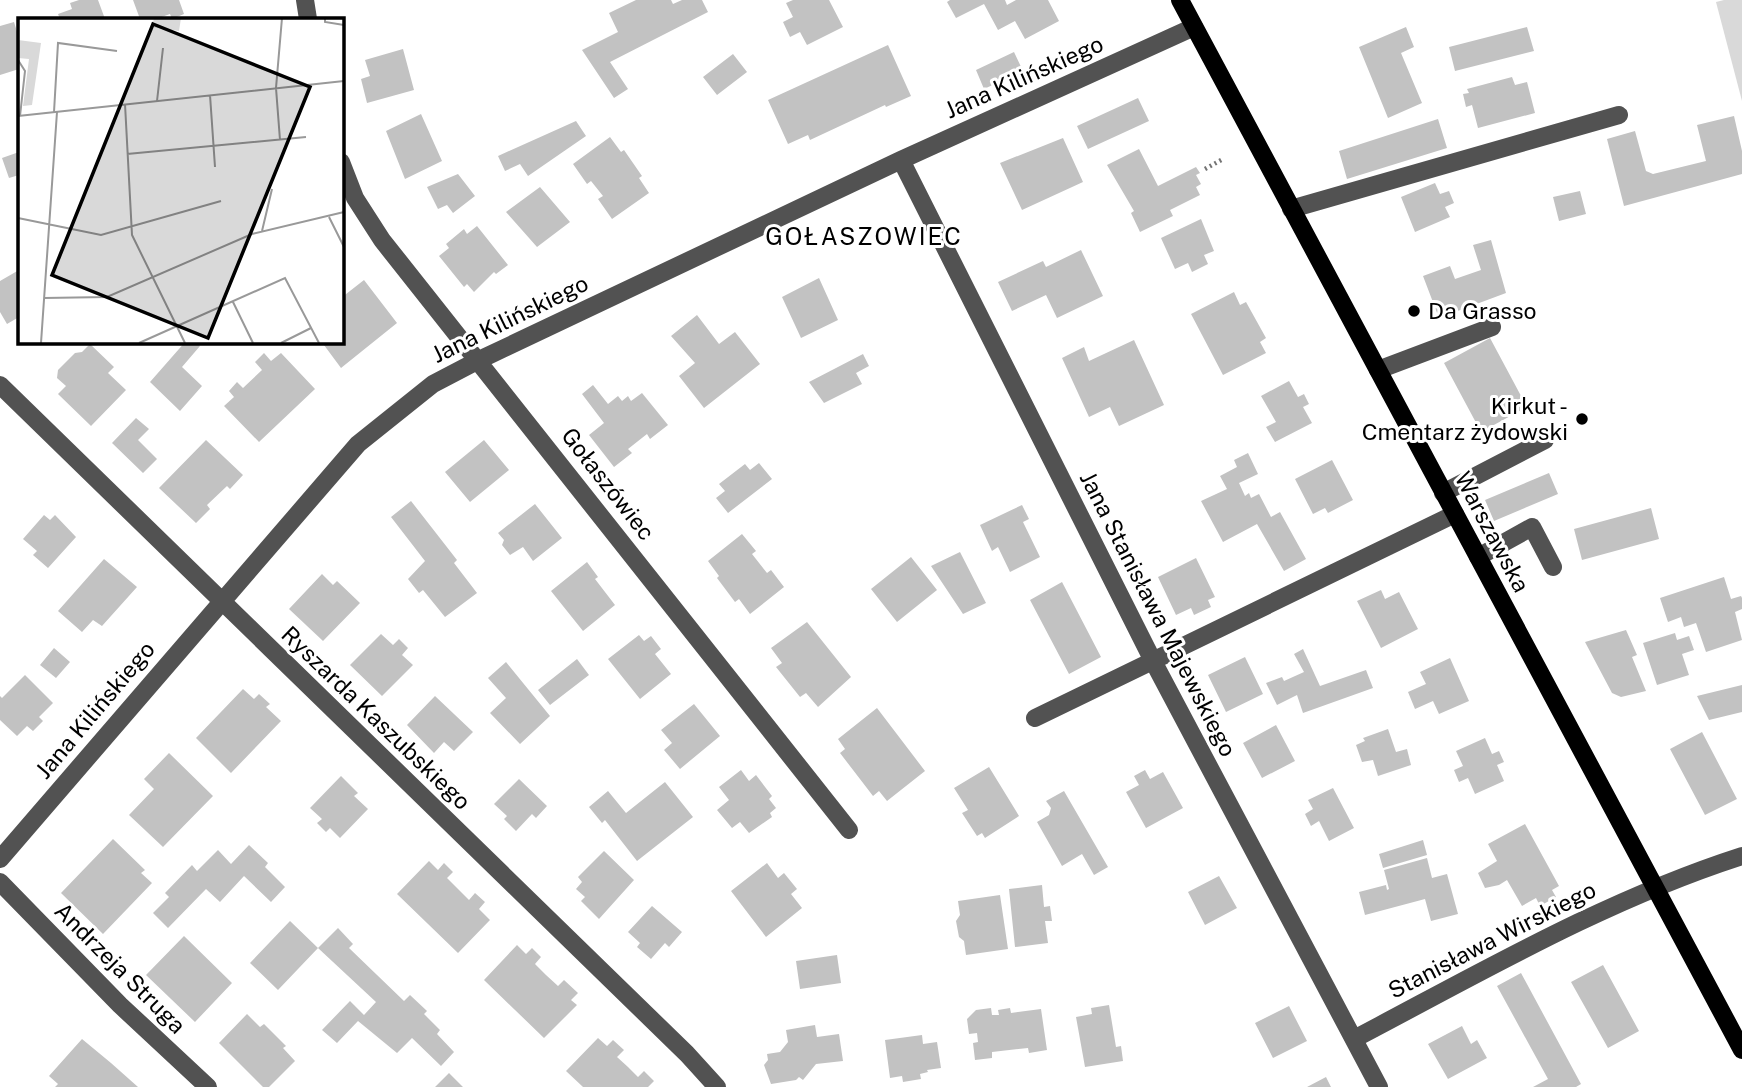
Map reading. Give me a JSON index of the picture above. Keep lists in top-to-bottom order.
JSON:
{
  "streets": {
    "main road": ["Warszawska"],
    "street": [
      "Jana Kilińskiego",
      "Gołaszówiec",
      "Jana Stanisława Majewskiego",
      "Ryszarda Kaszubskiego",
      "Stanisława Wirskiego",
      "Andrzeja Struga"
    ]
  },
  "crossings": [
    ["Jana Kilińskiego", "Gołaszówiec"],
    ["Jana Kilińskiego", "Warszawska"],
    ["Jana Kilińskiego", "Jana Stanisława Majewskiego"],
    ["Jana Kilińskiego", "Ryszarda Kaszubskiego"],
    ["Warszawska", "Stanisława Wirskiego"],
    ["Jana Stanisława Majewskiego", "Stanisława Wirskiego"]
  ],
  "districts": ["GOŁASZOWIEC"],
  "places": ["Da Grasso", "Kirkut - Cmentarz żydowski"]
}
